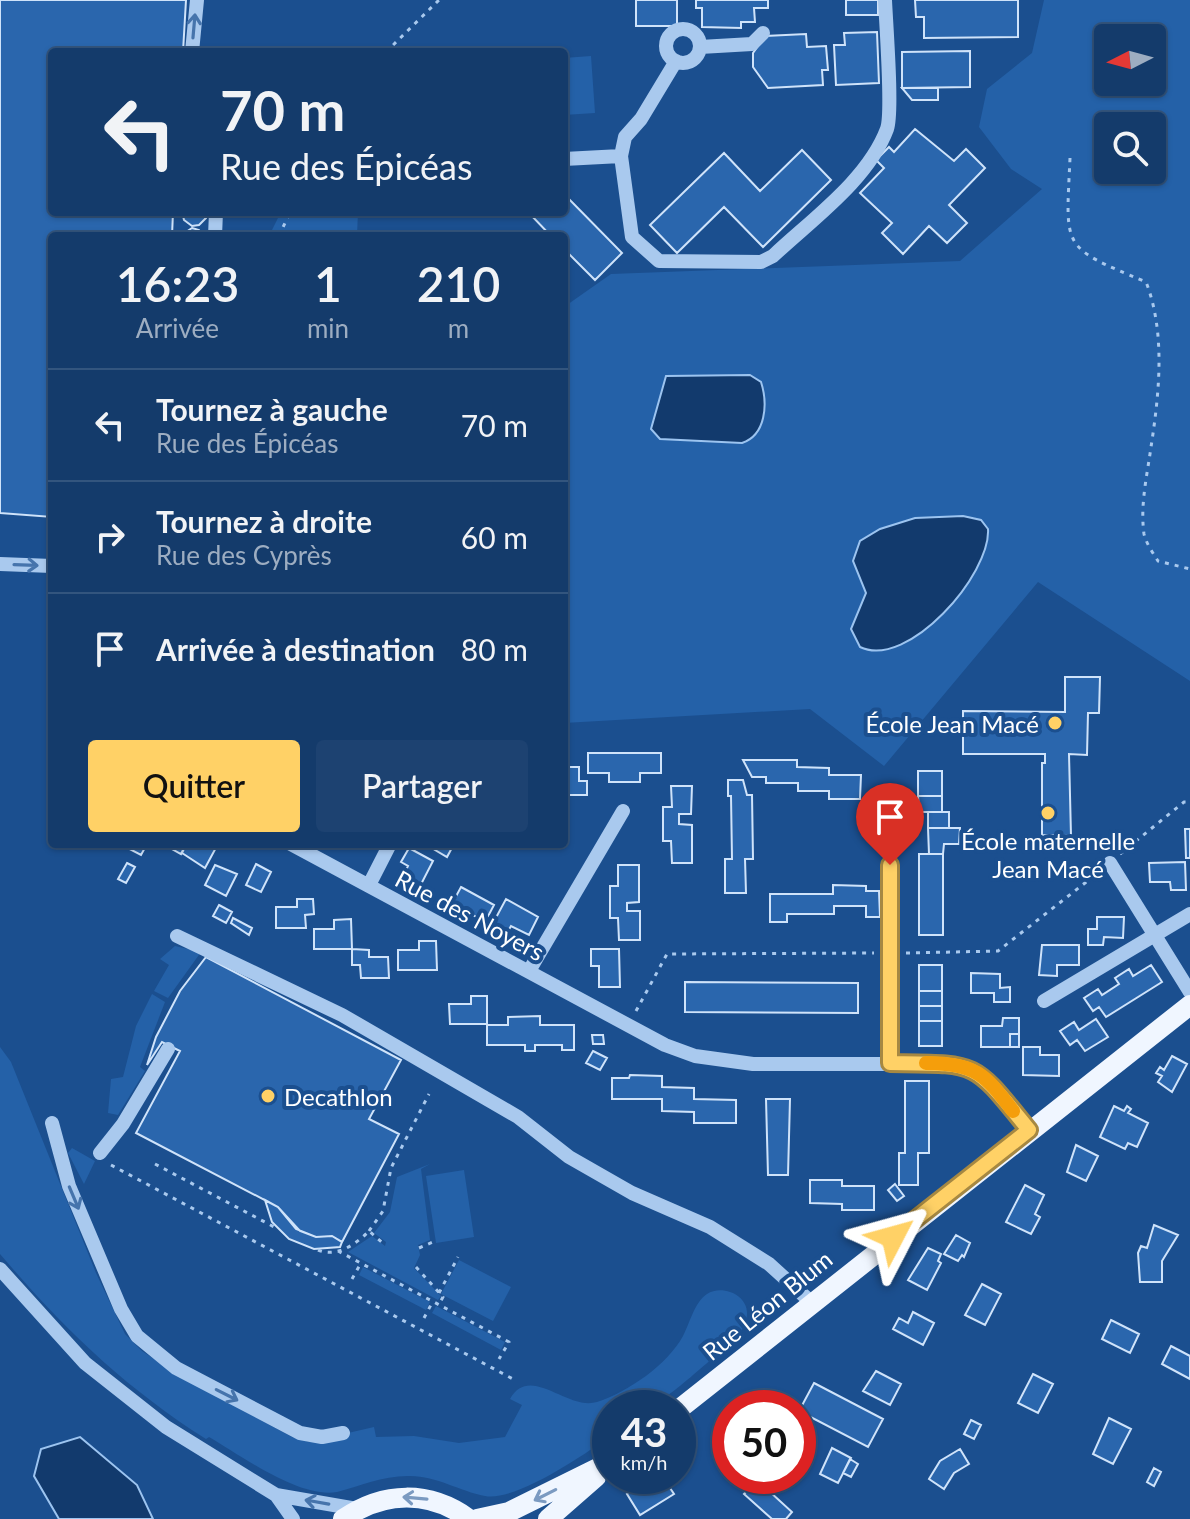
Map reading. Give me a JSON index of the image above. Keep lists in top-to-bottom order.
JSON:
{
  "streets": {
    "main road": ["Rue Léon Blum"],
    "street": ["Rue des Noyers"]
  },
  "crossings": [
    ["Rue des Noyers", "Rue Léon Blum"]
  ],
  "places": ["École Jean Macé", "École maternelle Jean Macé", "Decathlon"],
  "north": "left",
  "page": {
    "turn": ["70 m", "Rue des Épicéas"],
    "eta": [
      "16:23",
      "Arrivée",
      "1",
      "min",
      "210",
      "m"
    ],
    "list": [
      {
        "name": "Tournez à gauche",
        "note": "Rue des Épicéas",
        "value": "70 m"
      },
      {
        "name": "Tournez à droite",
        "note": "Rue des Cyprès",
        "value": "60 m"
      },
      {
        "name": "Arrivée à destination",
        "value": "80 m"
      }
    ],
    "buttons": ["Quitter", "Partager"],
    "speed": "43 km/h",
    "limit": "50"
  }
}
